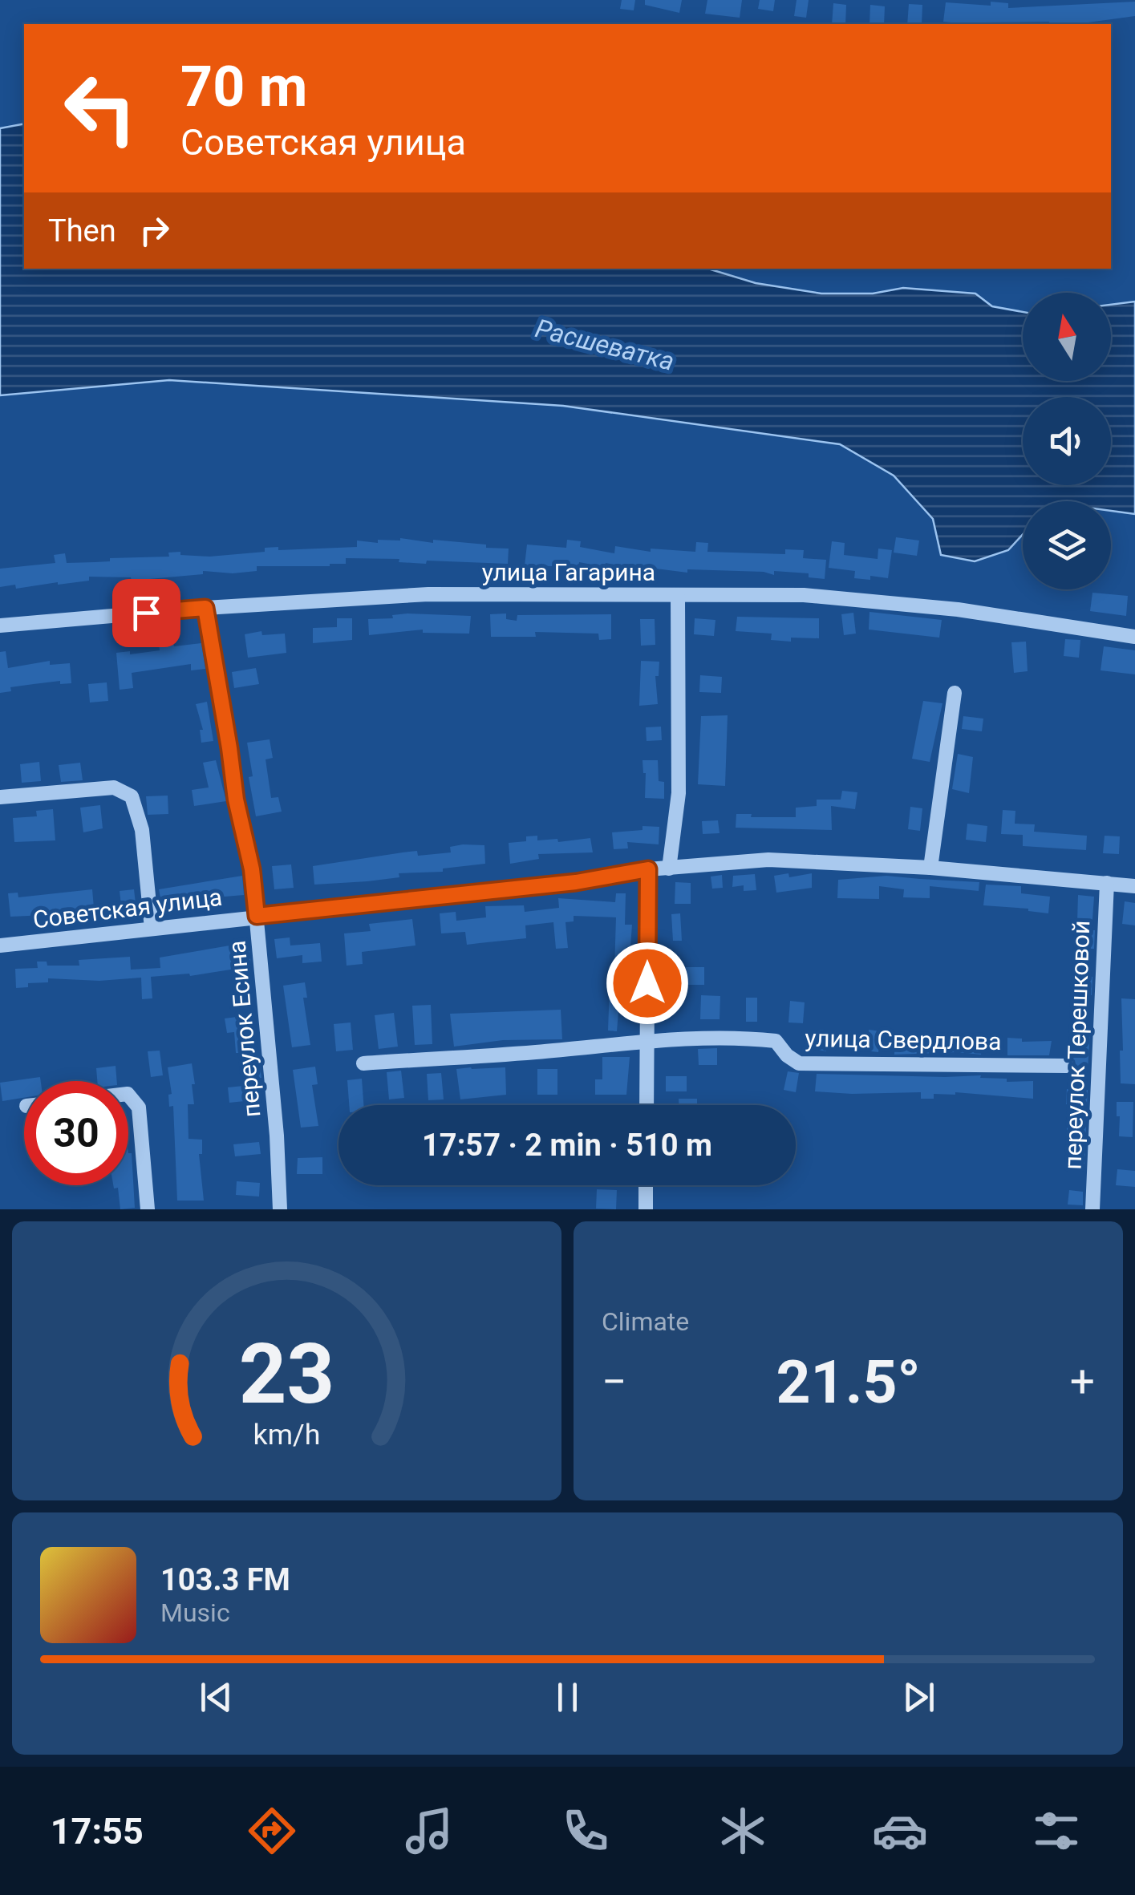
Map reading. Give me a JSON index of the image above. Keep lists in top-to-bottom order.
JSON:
{
  "streets": {
    "street": [
      "улица Гагарина",
      "Советская улица",
      "переулок Есина",
      "улица Свердлова",
      "переулок Терешковой"
    ]
  },
  "crossings": [
    ["улица Гагарина", "переулок Есина"],
    ["Советская улица", "переулок Есина"],
    ["Советская улица", "переулок Терешковой"]
  ],
  "water": ["Расшеватка"],
  "north": "top",
  "page": {
    "turn": ["70 m", "Советская улица"],
    "then": "Then",
    "limit": "30",
    "trip": "17:57 · 2 min · 510 m",
    "tile": "Climate",
    "heat": ["−", "21.5°", "+"],
    "song": ["103.3 FM", "Music"],
    "tabs": "17:55",
    "gauge": ["23", "km/h"]
  }
}
